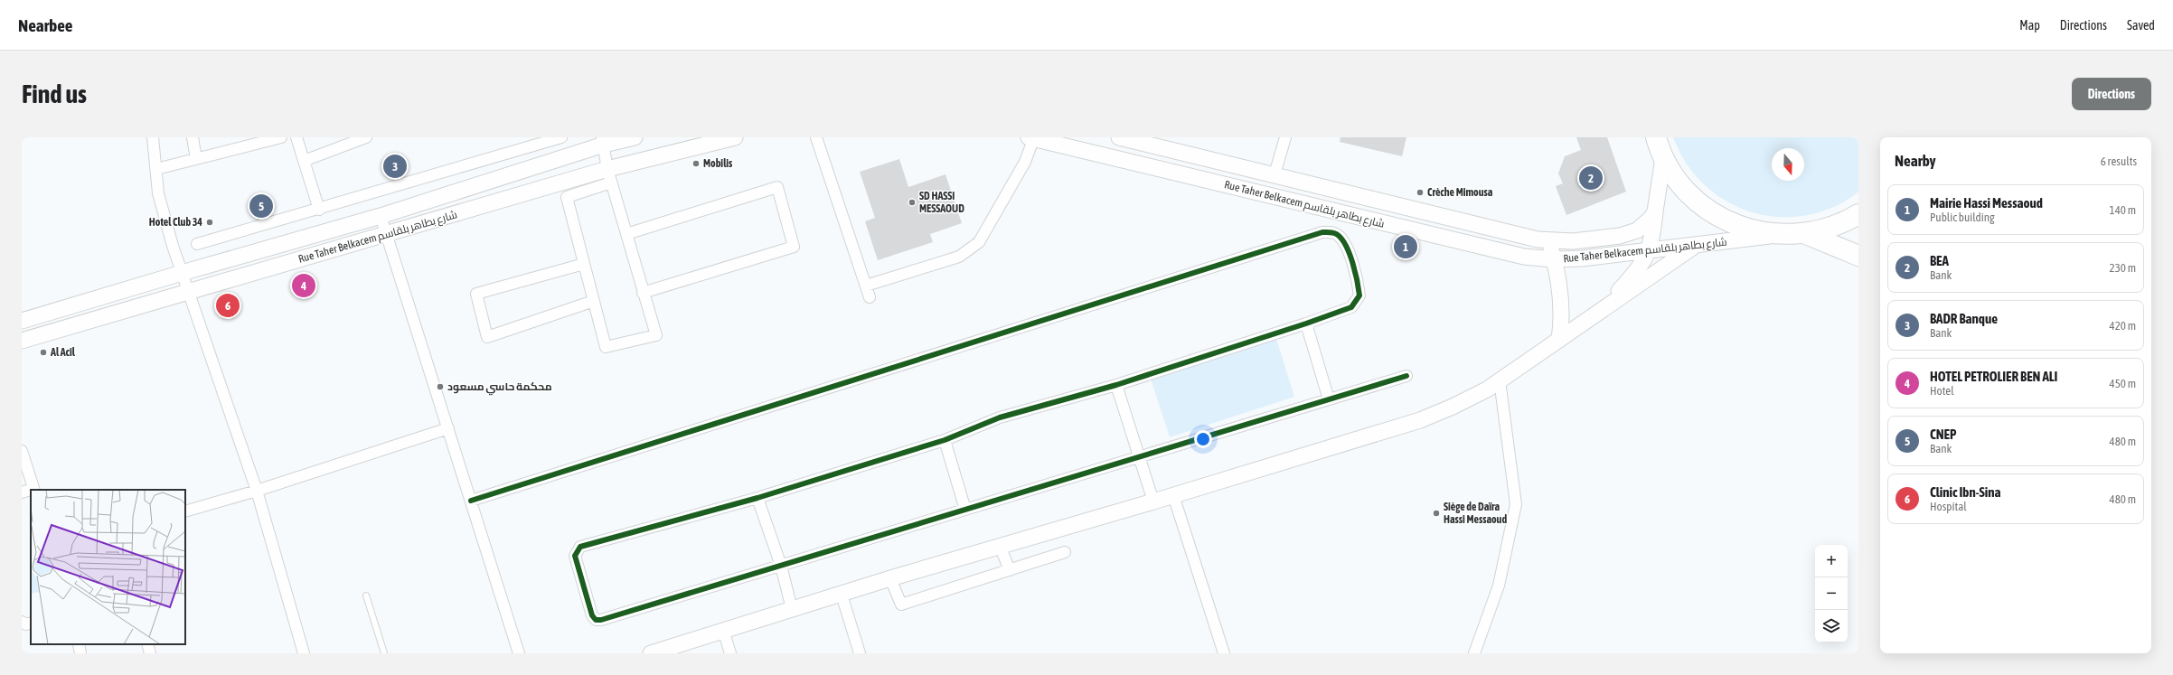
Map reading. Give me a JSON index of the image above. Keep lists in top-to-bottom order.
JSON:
{
  "streets": {
    "main road": ["Rue Taher Belkacem شارع بطاهر بلقاسم"]
  },
  "places": [
    "Mobilis",
    "Crèche Mimousa",
    "SD HASSI MESSAOUD",
    "Hotel Club 34",
    "Al Acil",
    "محكمة حاسي مسعود",
    "Siège de Daïra Hassi Messaoud"
  ],
  "north": "bottom",
  "page": {
    "header": "Nearbee",
    "nav": ["Map", "Directions", "Saved"],
    "buttons": "Directions",
    "title": "Find us",
    "heading": ["Nearby", "6 results"],
    "pins": [
      "3",
      "2",
      "5",
      "1",
      "4",
      "6"
    ],
    "list": [
      {
        "mark": "1",
        "name": "Mairie Hassi Messaoud",
        "note": "Public building",
        "value": "140 m"
      },
      {
        "mark": "2",
        "name": "BEA",
        "note": "Bank",
        "value": "230 m"
      },
      {
        "mark": "3",
        "name": "BADR Banque",
        "note": "Bank",
        "value": "420 m"
      },
      {
        "mark": "4",
        "name": "HOTEL PETROLIER BEN ALI",
        "note": "Hotel",
        "value": "450 m"
      },
      {
        "mark": "5",
        "name": "CNEP",
        "note": "Bank",
        "value": "480 m"
      },
      {
        "mark": "6",
        "name": "Clinic Ibn-Sina",
        "note": "Hospital",
        "value": "480 m"
      }
    ],
    "map_buttons": ["+", "−"]
  }
}
